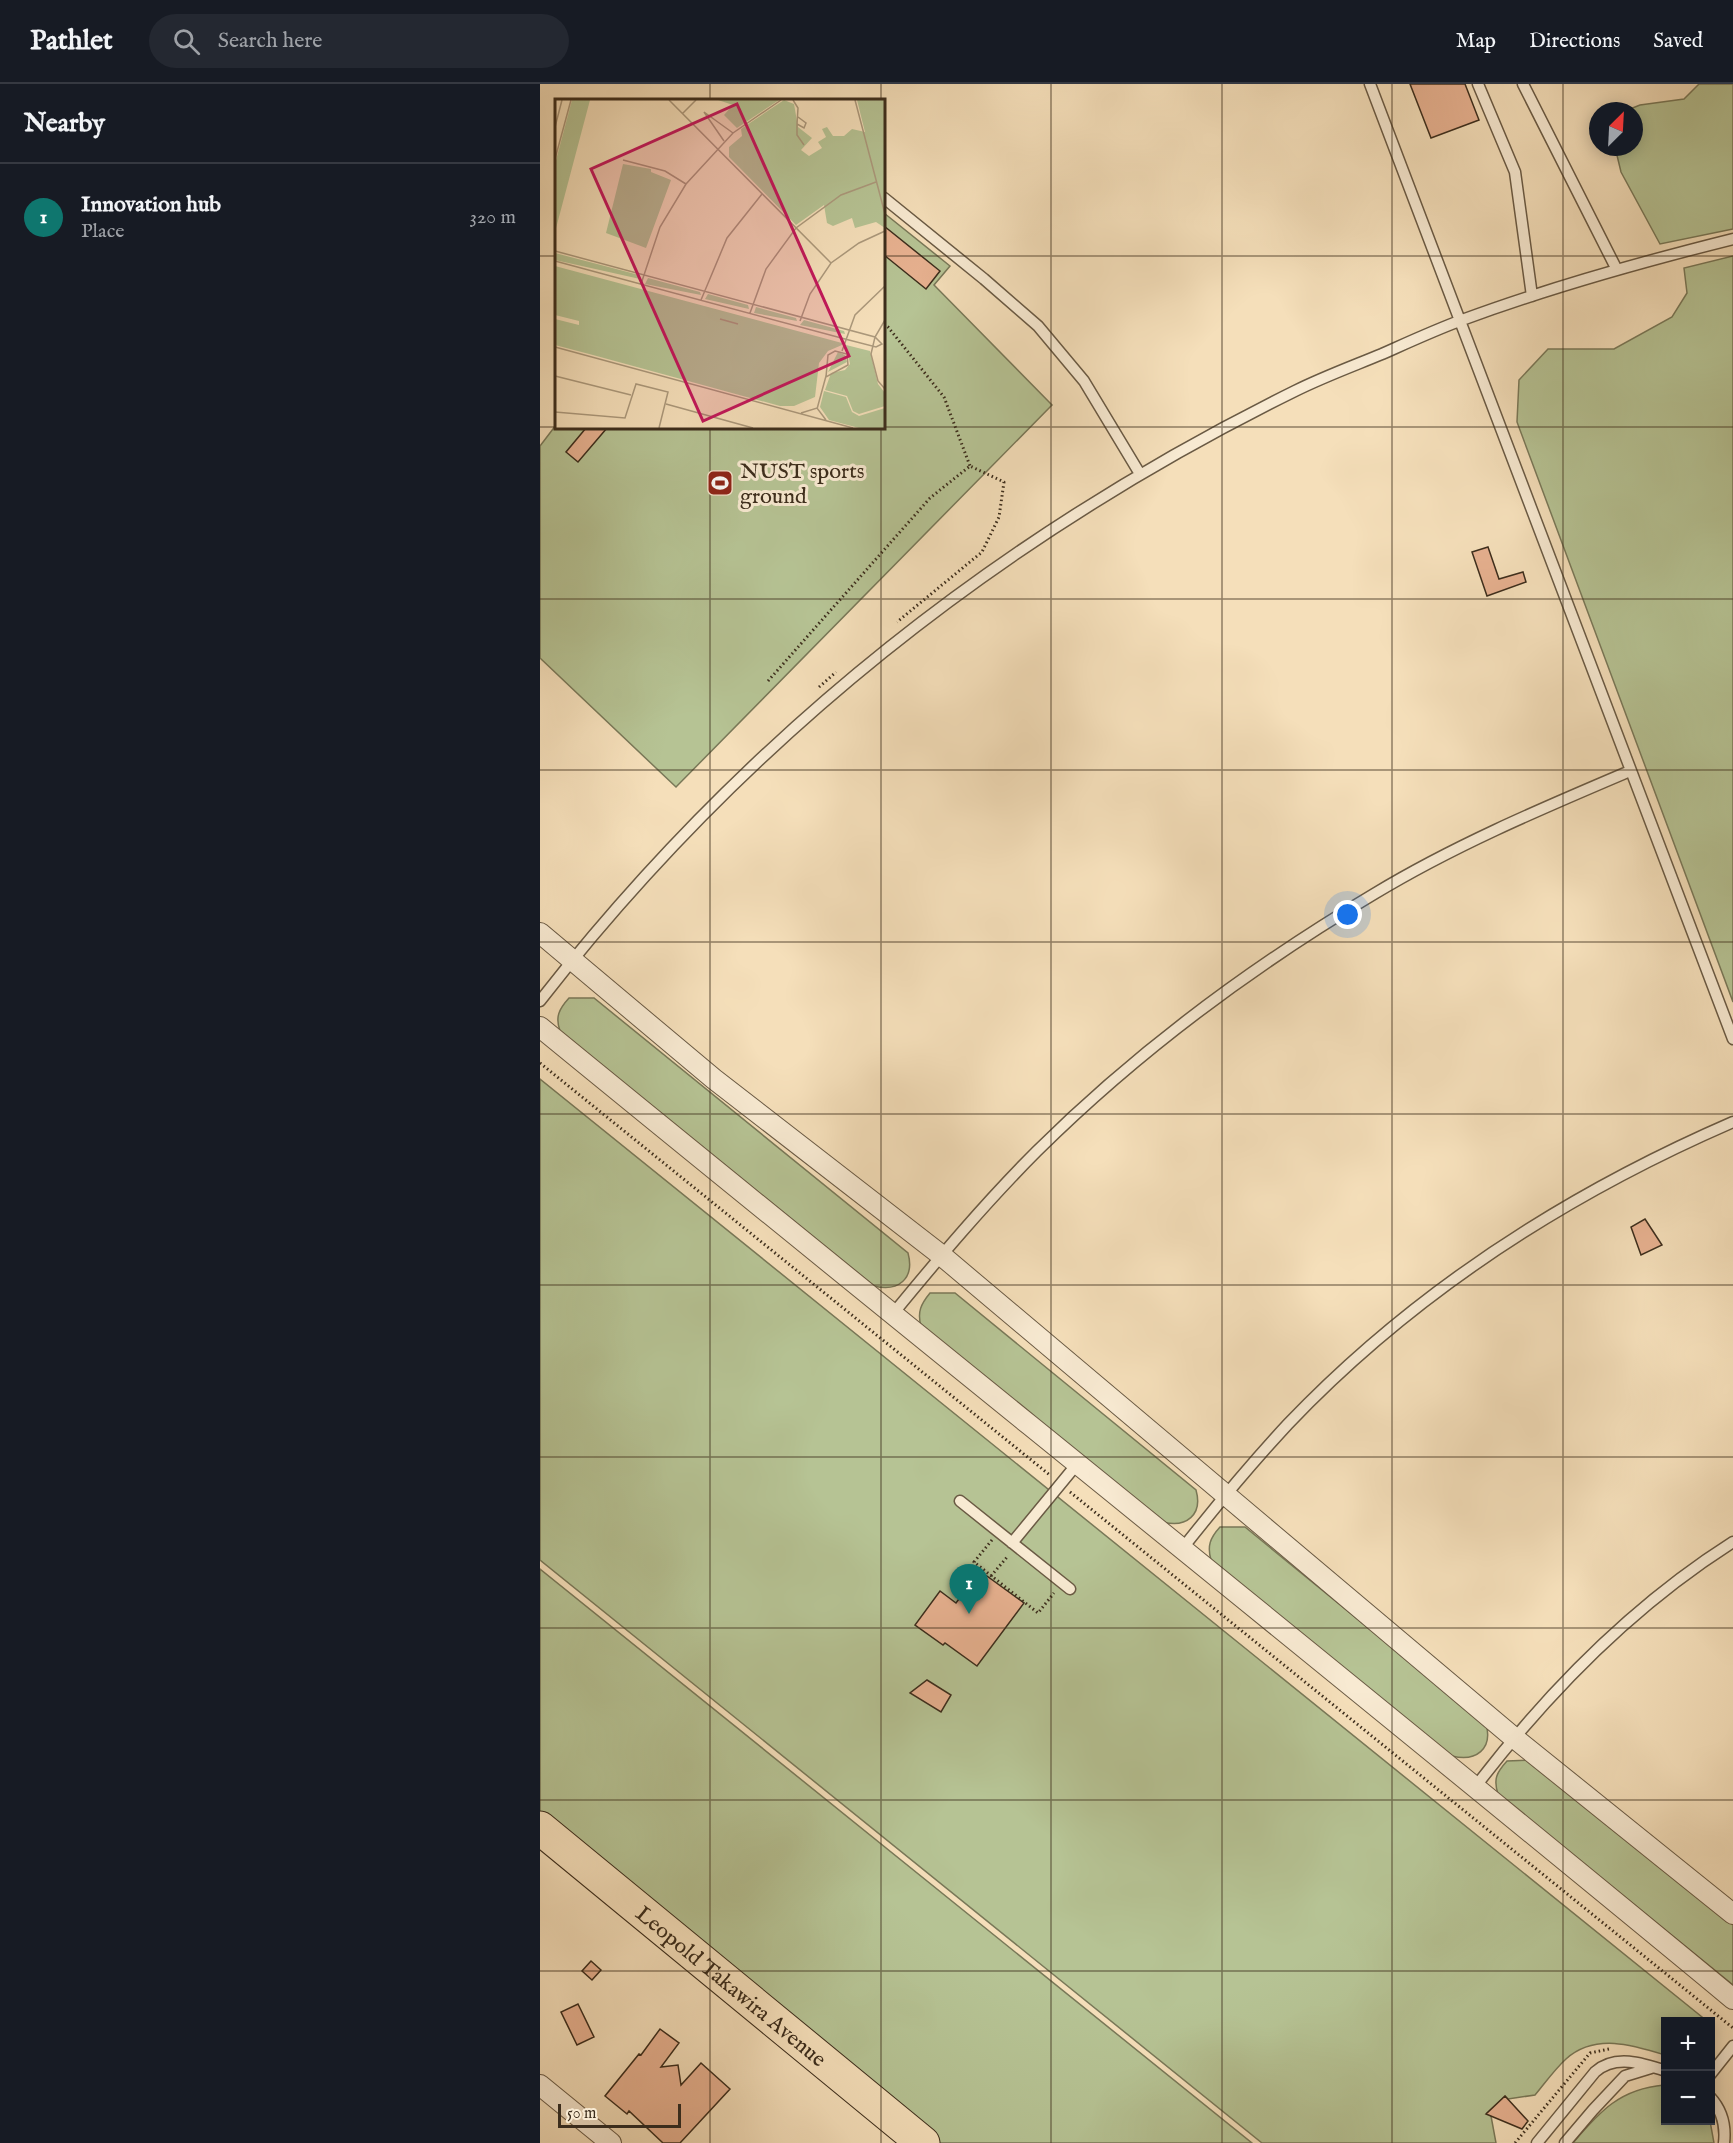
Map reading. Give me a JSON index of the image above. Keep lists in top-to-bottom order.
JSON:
{
  "streets": {
    "highway": ["Leopold Takawira Avenue"]
  },
  "places": {
    "sports": ["NUST sports ground"]
  },
  "scale_bar": "50 m",
  "north": "top right",
  "page": {
    "header": "Pathlet",
    "search": "Search here",
    "nav": ["Map", "Directions", "Saved"],
    "heading": "Nearby",
    "list": [
      {
        "mark": "1",
        "name": "Innovation hub",
        "note": "Place",
        "value": "320 m"
      }
    ],
    "pins": "1",
    "map_buttons": ["+", "−"],
    "scale": "50 m"
  }
}
